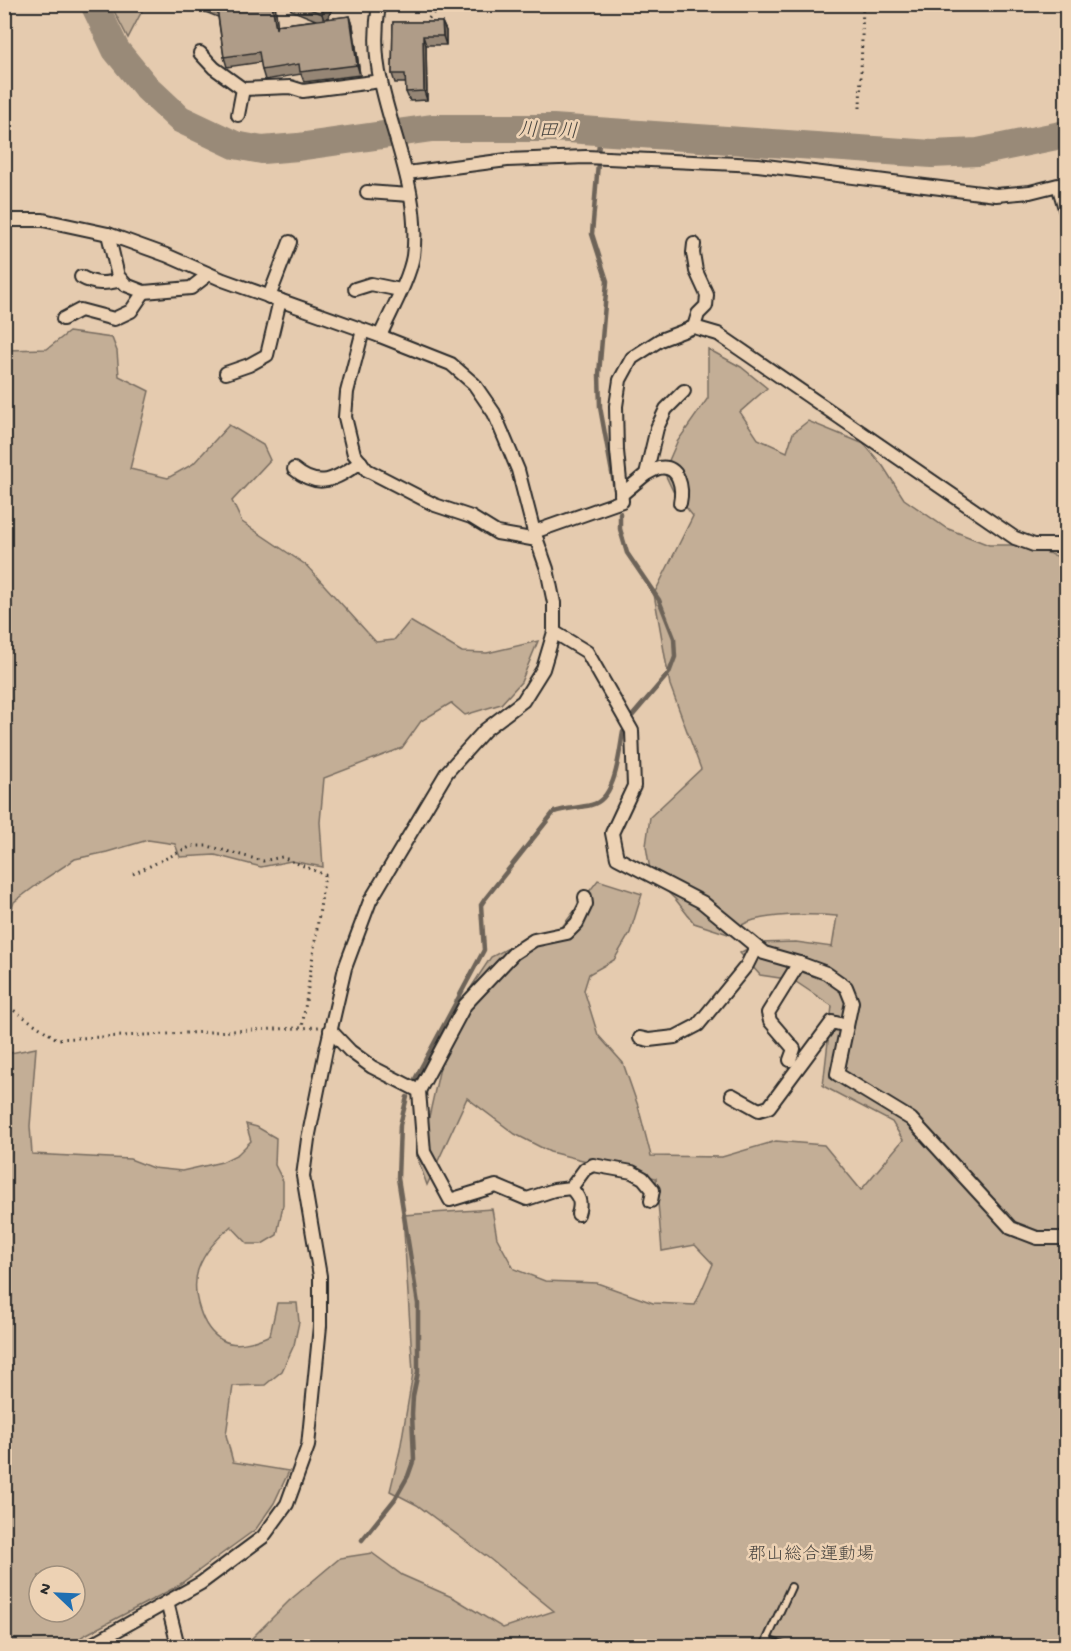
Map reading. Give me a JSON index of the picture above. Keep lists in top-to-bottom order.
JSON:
{
  "water": ["川田川"],
  "parks": ["郡山総合運動場"],
  "north": "top left"
}
